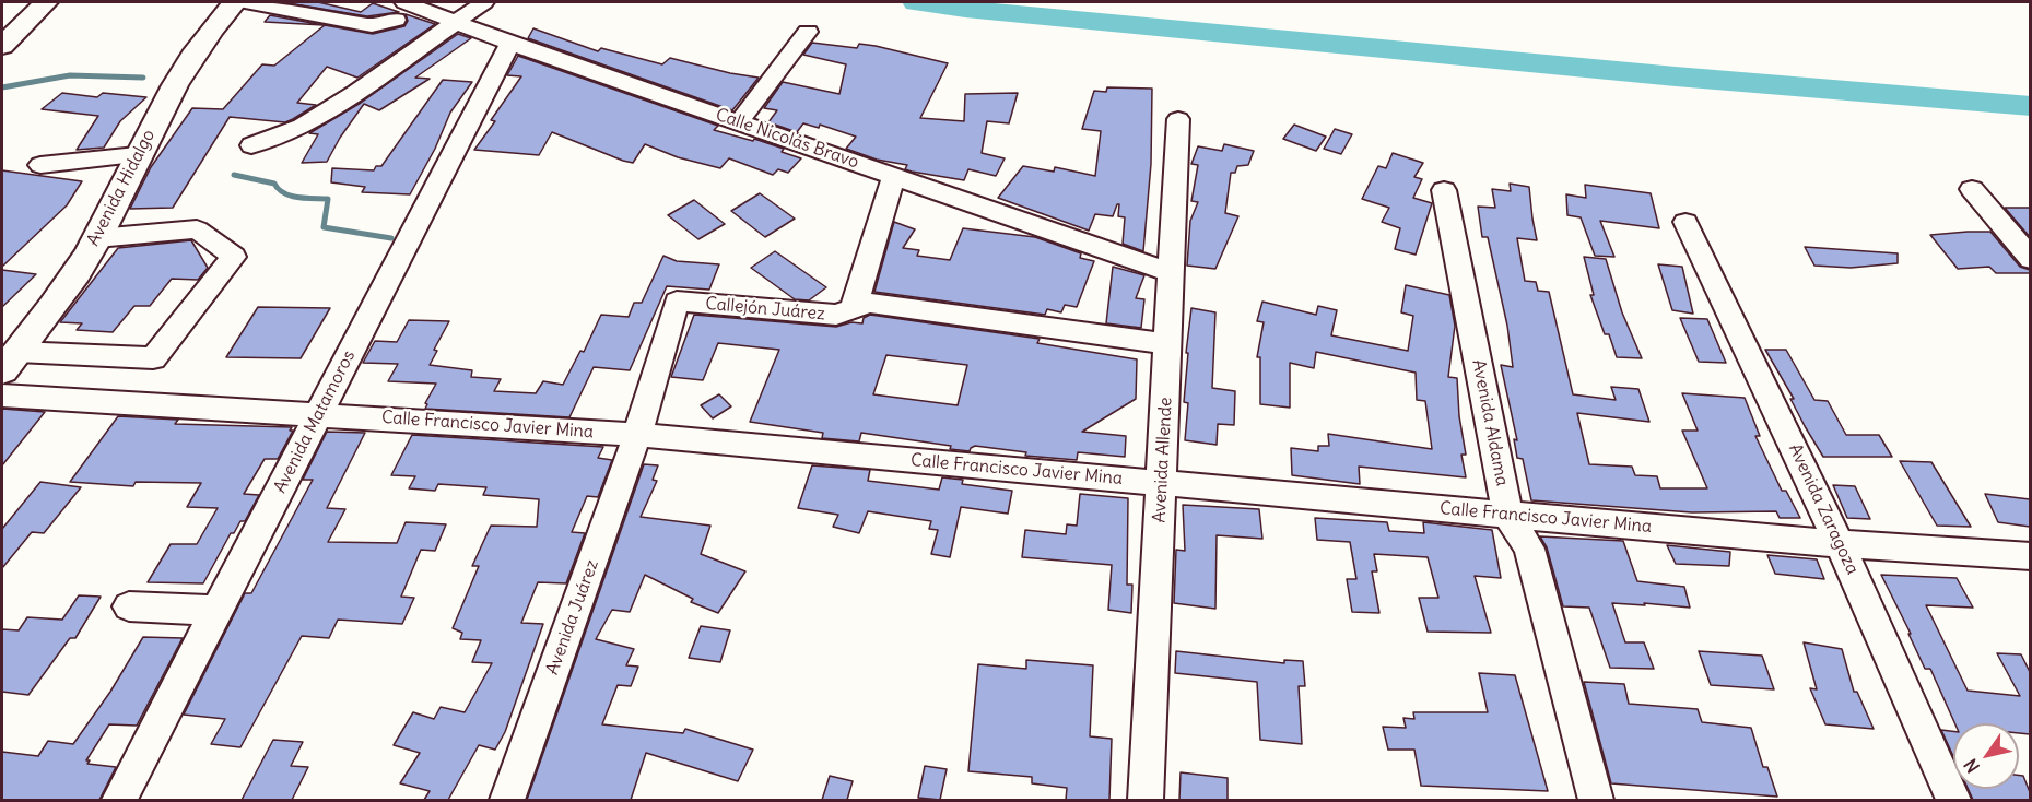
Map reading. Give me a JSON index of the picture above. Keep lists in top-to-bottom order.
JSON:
{
  "streets": {
    "main road": ["Avenida Hidalgo"],
    "street": [
      "Calle Nicolás Bravo",
      "Callejón Juárez",
      "Avenida Matamoros",
      "Avenida Aldama",
      "Calle Francisco Javier Mina",
      "Avenida Allende",
      "Avenida Zaragoza",
      "Avenida Juárez"
    ]
  },
  "crossings": [
    ["Calle Nicolás Bravo", "Avenida Matamoros"],
    ["Calle Nicolás Bravo", "Avenida Allende"],
    ["Callejón Juárez", "Calle Francisco Javier Mina"],
    ["Callejón Juárez", "Avenida Allende"],
    ["Callejón Juárez", "Avenida Juárez"],
    ["Avenida Matamoros", "Calle Francisco Javier Mina"],
    ["Avenida Aldama", "Calle Francisco Javier Mina"],
    ["Calle Francisco Javier Mina", "Avenida Allende"],
    ["Calle Francisco Javier Mina", "Avenida Zaragoza"],
    ["Calle Francisco Javier Mina", "Avenida Juárez"]
  ],
  "north": "bottom left"
}
